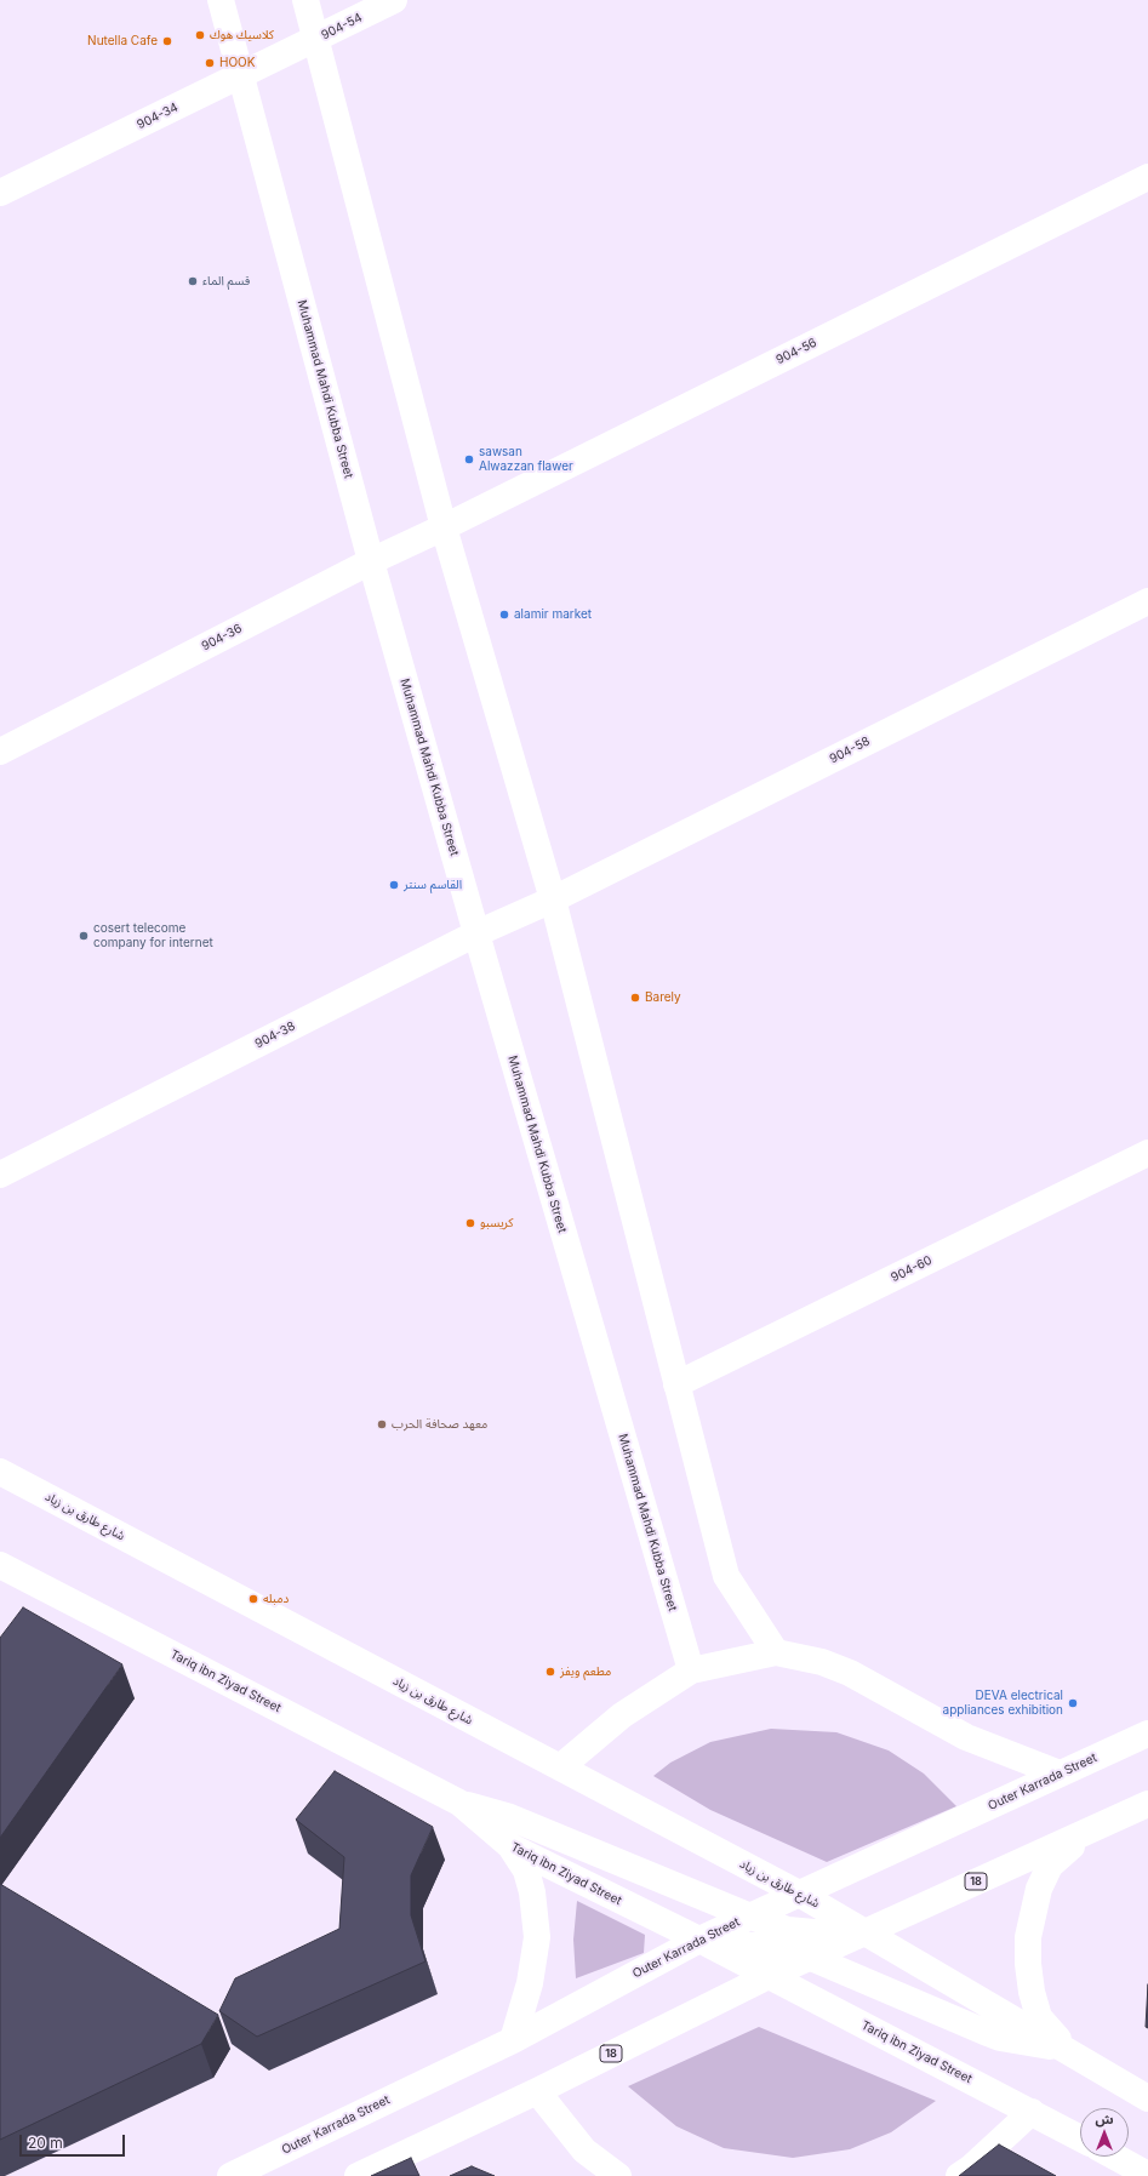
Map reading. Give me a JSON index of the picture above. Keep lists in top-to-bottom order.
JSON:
{
  "streets": {
    "street": [
      "904-54",
      "904-34",
      "904-56",
      "Muhammad Mahdi Kubba Street",
      "904-36",
      "904-58",
      "904-38",
      "904-60",
      "شارع طارق بن زياد",
      "Tariq ibn Ziyad Street",
      "Outer Karrada Street",
      "18"
    ]
  },
  "crossings": [
    ["904-54", "904-34"],
    ["904-34", "Muhammad Mahdi Kubba Street"],
    ["904-56", "904-36"],
    ["Muhammad Mahdi Kubba Street", "904-36"],
    ["Muhammad Mahdi Kubba Street", "904-38"],
    ["904-58", "904-38"],
    ["شارع طارق بن زياد", "Outer Karrada Street"],
    ["شارع طارق بن زياد", "18"],
    ["Tariq ibn Ziyad Street", "Outer Karrada Street"],
    ["Tariq ibn Ziyad Street", "18"]
  ],
  "places": [
    "كلاسيك هوك",
    "Nutella Cafe",
    "HOOK",
    "قسم الماء",
    "sawsan Alwazzan flawer",
    "alamir market",
    "القاسم سنتر",
    "cosert telecome company for internet",
    "Barely",
    "كريسبو",
    "معهد صحافة الحرب",
    "دمبله",
    "مطعم ويفز",
    "DEVA electrical appliances exhibition"
  ],
  "scale_bar": "20 m",
  "north": "top"
}
